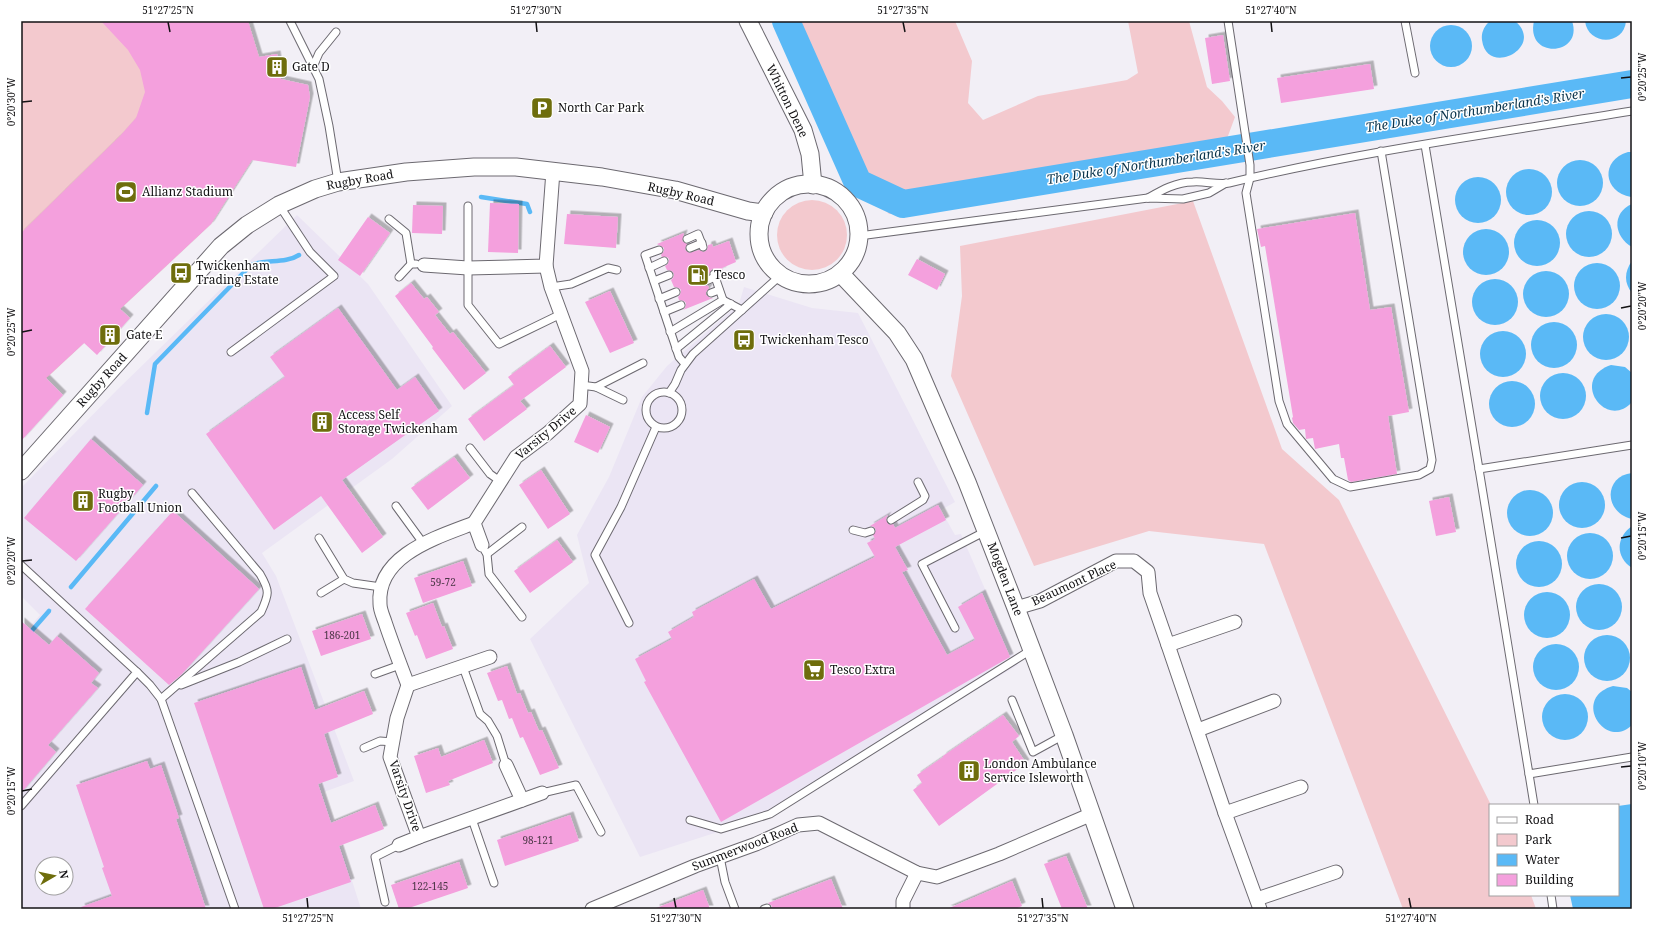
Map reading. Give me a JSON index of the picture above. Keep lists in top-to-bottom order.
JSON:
{
  "streets": {
    "street": [
      "Whitton Dene",
      "Rugby Road",
      "Varsity Drive",
      "Mogden Lane",
      "Beaumont Place",
      "Summerwood Road"
    ]
  },
  "crossings": [
    ["Whitton Dene", "Rugby Road"],
    ["Whitton Dene", "Mogden Lane"],
    ["Rugby Road", "Varsity Drive"],
    ["Rugby Road", "Mogden Lane"],
    ["Mogden Lane", "Beaumont Place"],
    ["Mogden Lane", "Summerwood Road"]
  ],
  "water": ["The Duke of Northumberland's River"],
  "places": {
    "building": [
      "Gate D",
      "Gate E",
      "Access Self Storage Twickenham",
      "Rugby Football Union",
      "London Ambulance Service Isleworth"
    ],
    "parking": ["North Car Park"],
    "sports": ["Allianz Stadium"],
    "bus stop": ["Twickenham Trading Estate", "Twickenham Tesco"],
    "fuel station": ["Tesco"],
    "supermarket": ["Tesco Extra"]
  },
  "house_numbers": [
    "59-72",
    "186-201",
    "98-121",
    "122-145"
  ],
  "legend": [
    "Road",
    "Park",
    "Water",
    "Building"
  ],
  "north": "right",
  "coordinates": [
    "51°27'25\"N",
    "51°27'30\"N",
    "51°27'35\"N",
    "51°27'40\"N",
    "0°20'25\"W",
    "0°20'30\"W",
    "0°20'20\"W",
    "0°20'15\"W",
    "0°20'10\"W"
  ]
}
